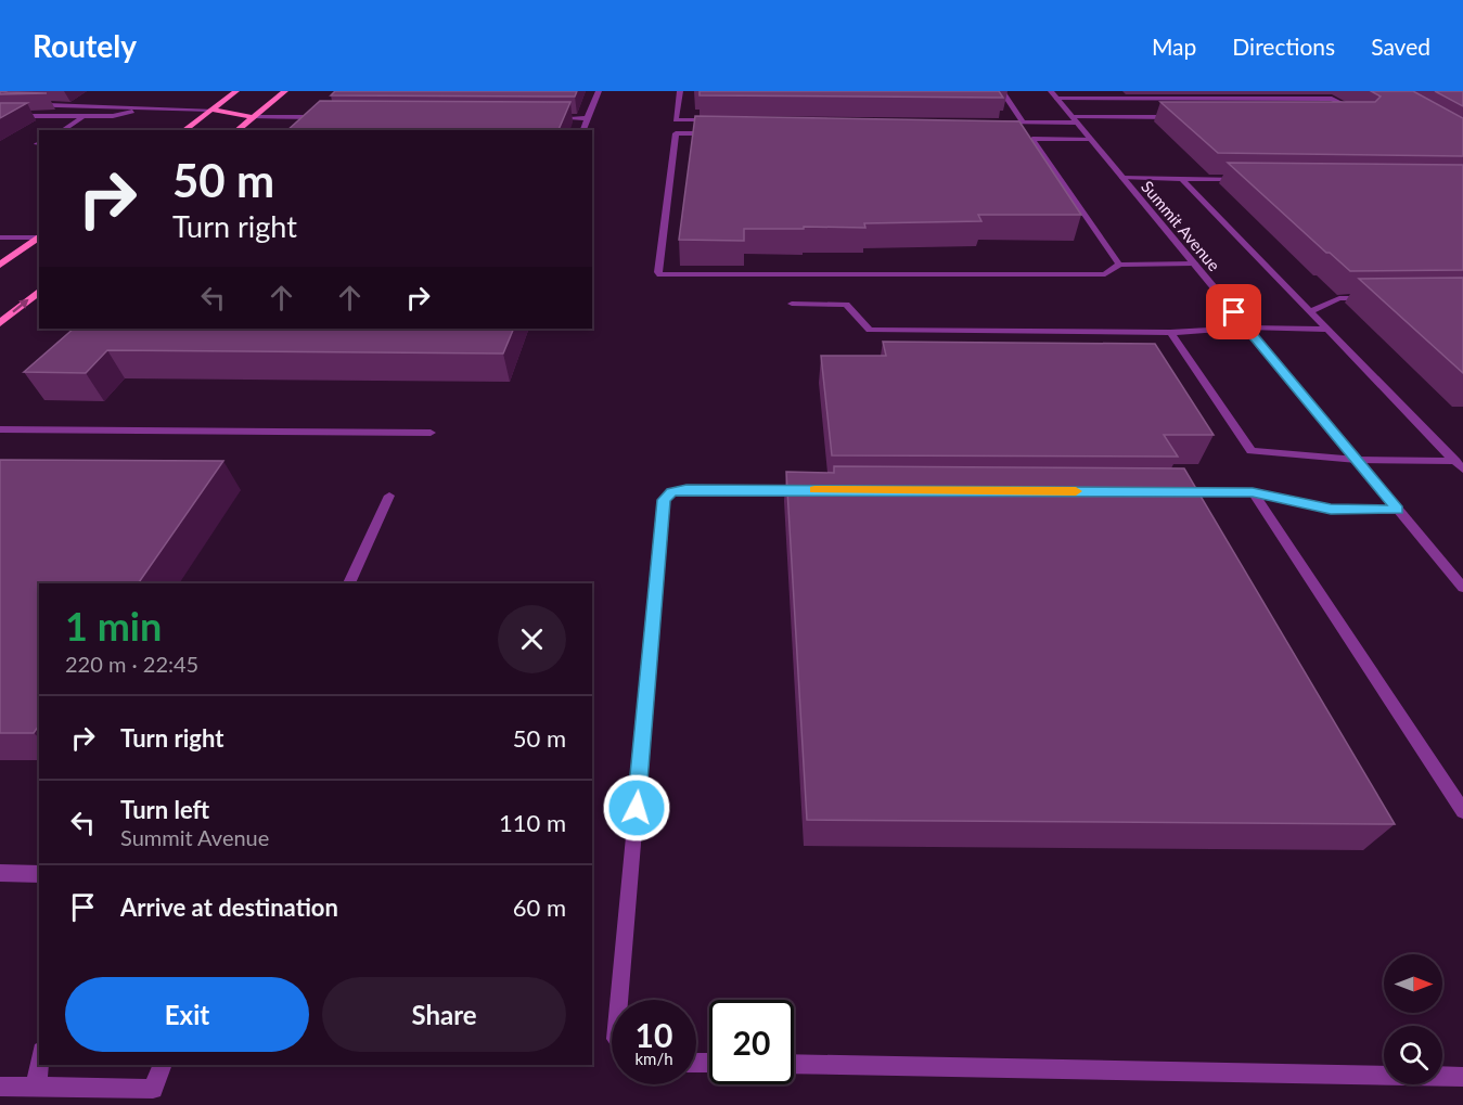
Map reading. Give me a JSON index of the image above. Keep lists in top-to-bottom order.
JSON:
{
  "streets": {
    "street": ["Summit Avenue"]
  },
  "north": "right",
  "page": {
    "header": "Routely",
    "nav": ["Map", "Directions", "Saved"],
    "turn": ["50 m", "Turn right"],
    "heading": ["1 min", "220 m · 22:45"],
    "list": [
      {
        "name": "Turn right",
        "value": "50 m"
      },
      {
        "name": "Turn left",
        "note": "Summit Avenue",
        "value": "110 m"
      },
      {
        "name": "Arrive at destination",
        "value": "60 m"
      }
    ],
    "buttons": ["Exit", "Share"],
    "speed": "10 km/h",
    "limit": "20"
  }
}
